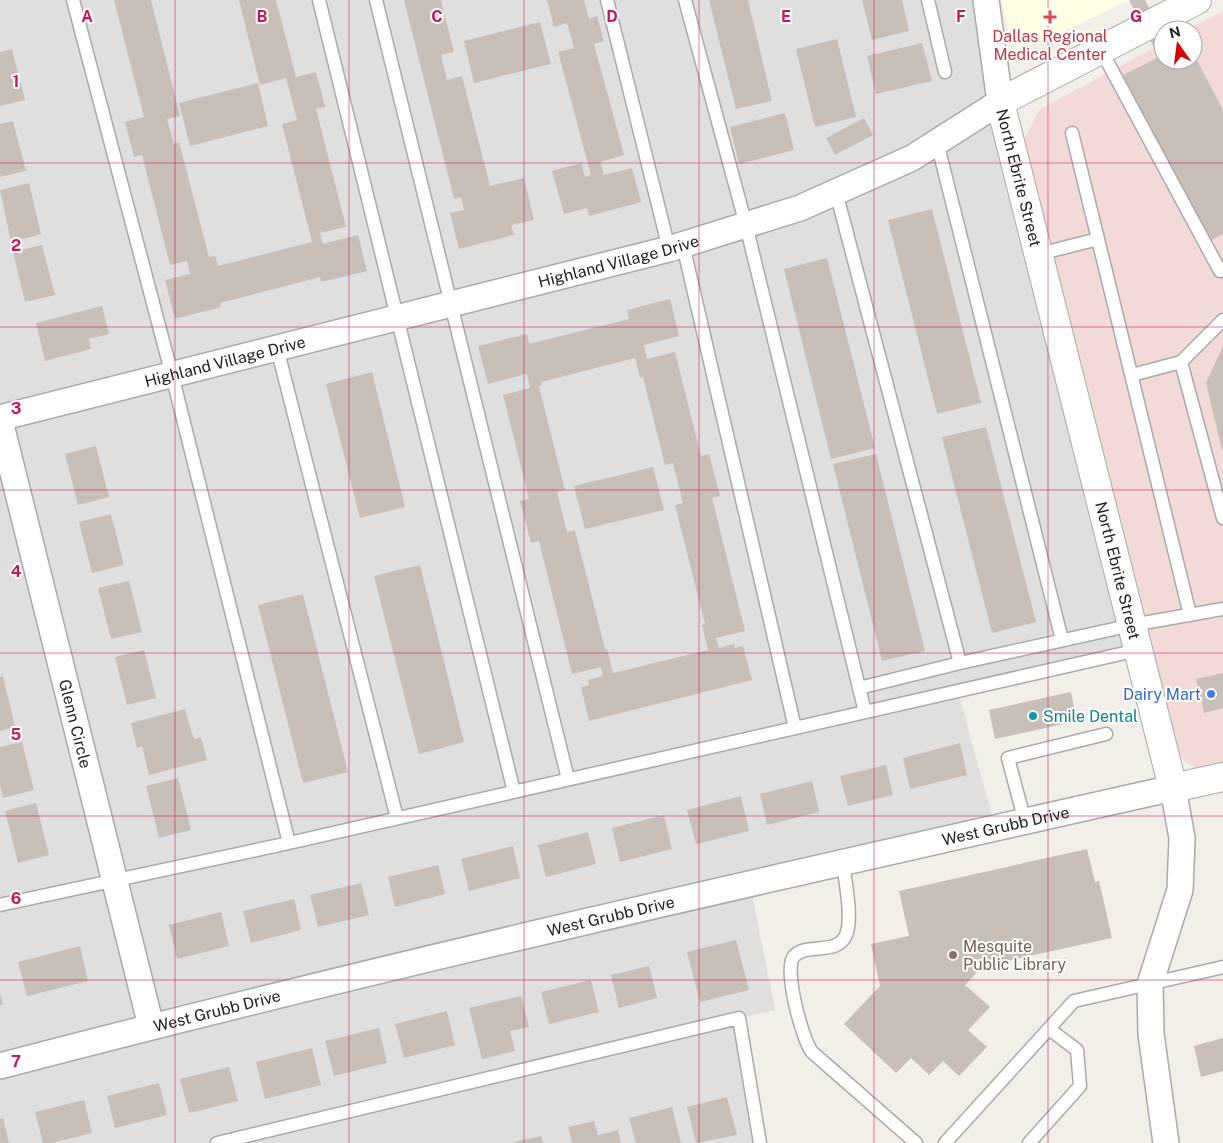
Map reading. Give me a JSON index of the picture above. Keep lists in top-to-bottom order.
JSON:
{
  "streets": {
    "street": [
      "North Ebrite Street",
      "Highland Village Drive",
      "Glenn Circle",
      "West Grubb Drive"
    ]
  },
  "crossings": [
    ["North Ebrite Street", "Highland Village Drive"],
    ["North Ebrite Street", "West Grubb Drive"],
    ["Highland Village Drive", "Glenn Circle"],
    ["Glenn Circle", "West Grubb Drive"]
  ],
  "places": {
    "health": ["Dallas Regional Medical Center"],
    "other": ["Dairy Mart", "Smile Dental", "Mesquite Public Library"]
  },
  "north": "top",
  "grid": {
    "columns": [
      "A",
      "B",
      "C",
      "D",
      "E",
      "F",
      "G"
    ],
    "rows": [
      "1",
      "2",
      "3",
      "4",
      "5",
      "6",
      "7"
    ]
  }
}
